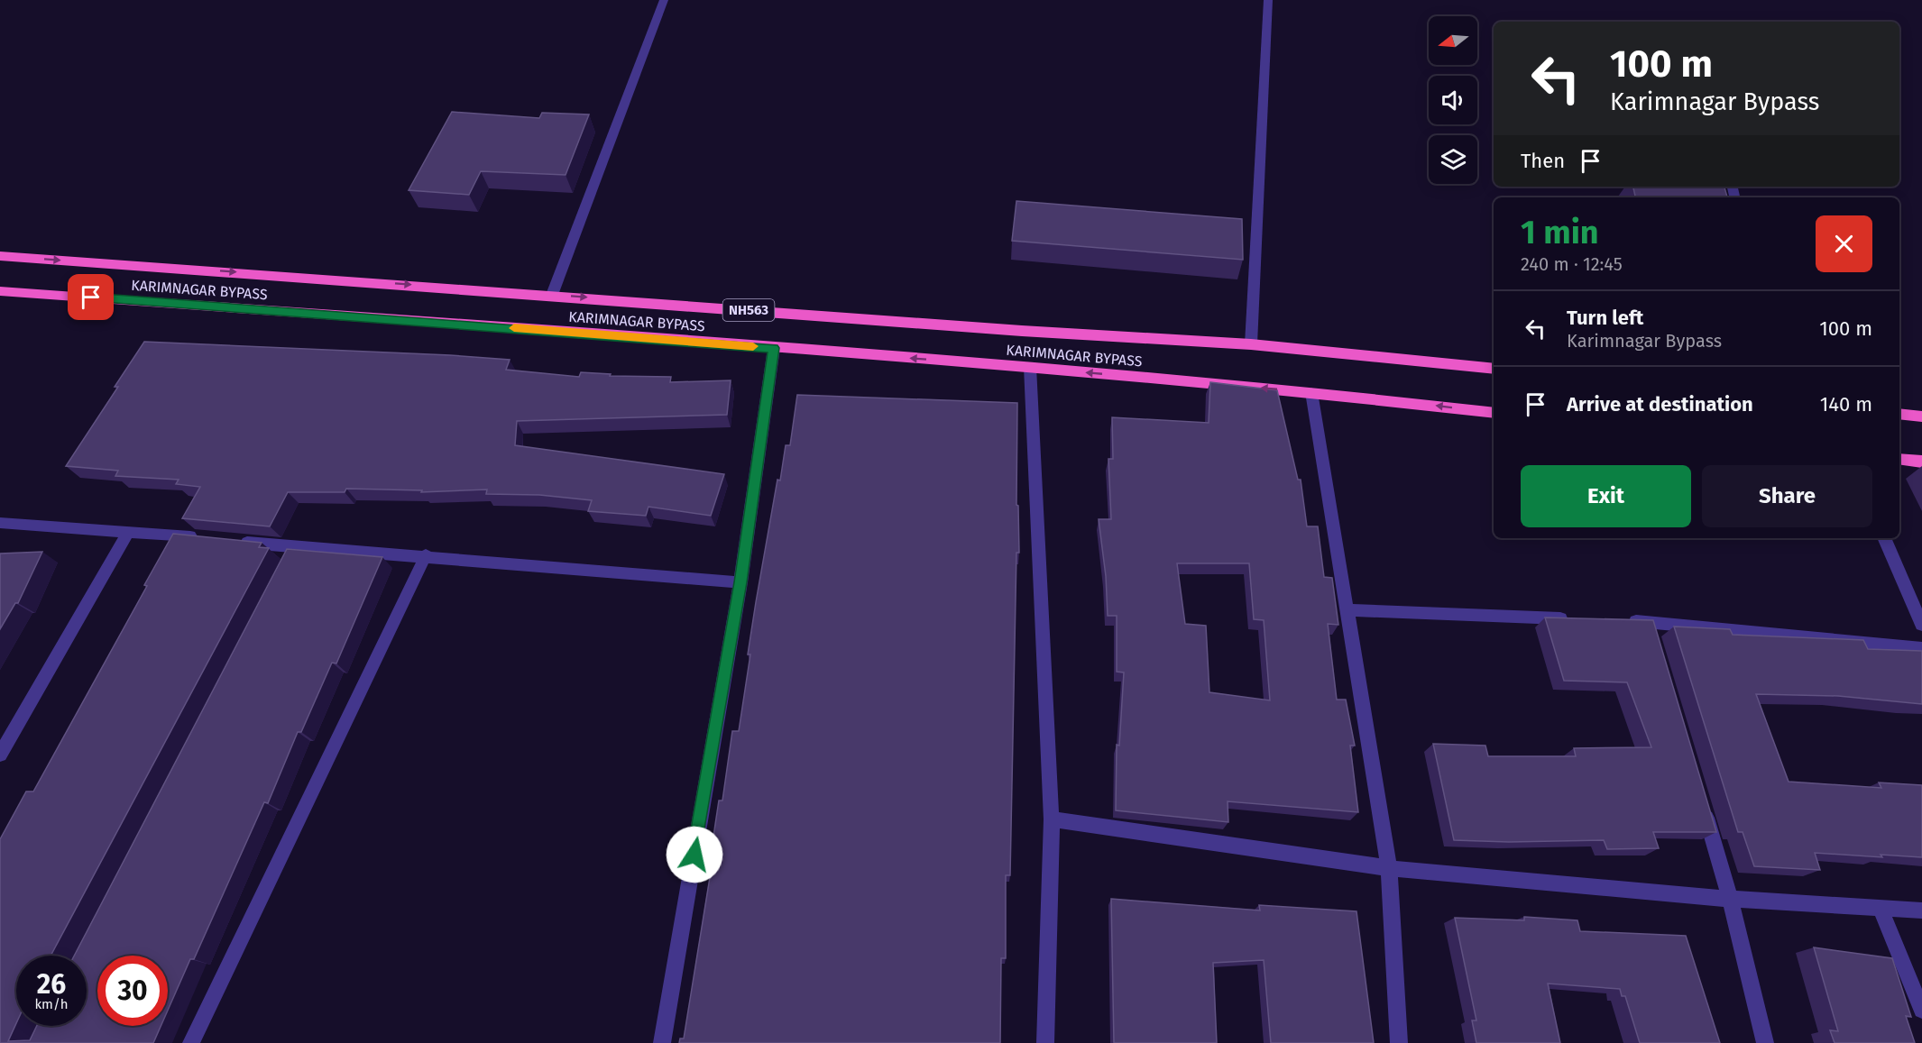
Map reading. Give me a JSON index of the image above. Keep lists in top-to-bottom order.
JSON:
{
  "streets": {
    "highway": ["KARIMNAGAR BYPASS", "NH563"]
  },
  "north": "left",
  "page": {
    "turn": ["100 m", "Karimnagar Bypass"],
    "then": "Then",
    "heading": ["1 min", "240 m · 12:45"],
    "list": [
      {
        "name": "Turn left",
        "note": "Karimnagar Bypass",
        "value": "100 m"
      },
      {
        "name": "Arrive at destination",
        "value": "140 m"
      }
    ],
    "buttons": ["Exit", "Share"],
    "speed": "26 km/h",
    "limit": "30"
  }
}
